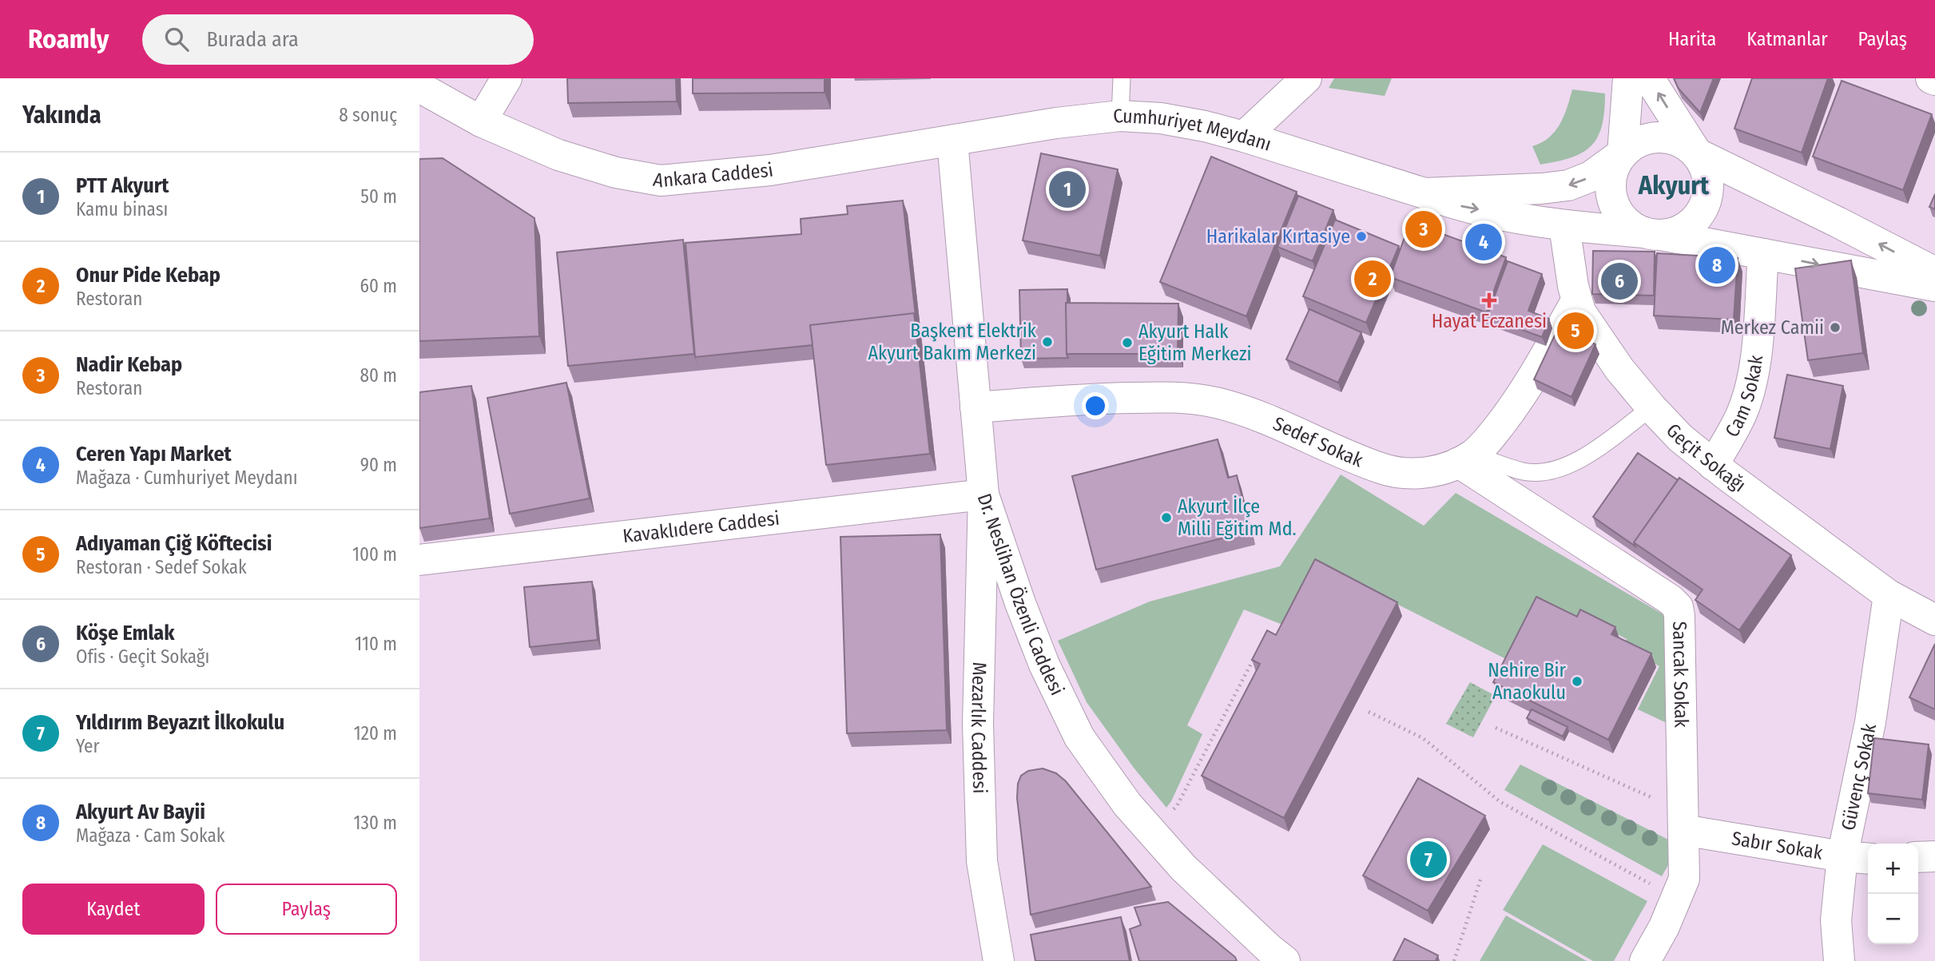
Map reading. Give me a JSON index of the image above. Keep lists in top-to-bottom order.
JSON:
{
  "streets": {
    "street": [
      "Cumhuriyet Meydanı",
      "Ankara Caddesi",
      "Cam Sokak",
      "Sedef Sokak",
      "Geçit Sokağı",
      "Kavaklıdere Caddesi",
      "Dr. Neslihan Özenli Caddesi",
      "Sancak Sokak",
      "Mezarlık Caddesi",
      "Güvenç Sokak",
      "Sabır Sokak"
    ]
  },
  "crossings": [
    ["Cumhuriyet Meydanı", "Ankara Caddesi"],
    ["Cumhuriyet Meydanı", "Geçit Sokağı"],
    ["Cumhuriyet Meydanı", "Dr. Neslihan Özenli Caddesi"],
    ["Ankara Caddesi", "Dr. Neslihan Özenli Caddesi"],
    ["Cam Sokak", "Geçit Sokağı"],
    ["Sedef Sokak", "Geçit Sokağı"],
    ["Sedef Sokak", "Dr. Neslihan Özenli Caddesi"],
    ["Sedef Sokak", "Sancak Sokak"],
    ["Geçit Sokağı", "Güvenç Sokak"],
    ["Kavaklıdere Caddesi", "Dr. Neslihan Özenli Caddesi"],
    ["Kavaklıdere Caddesi", "Mezarlık Caddesi"],
    ["Dr. Neslihan Özenli Caddesi", "Mezarlık Caddesi"],
    ["Sancak Sokak", "Sabır Sokak"],
    ["Güvenç Sokak", "Sabır Sokak"]
  ],
  "districts": ["Akyurt"],
  "places": {
    "other": [
      "Harikalar Kırtasiye",
      "Merkez Camii",
      "Başkent Elektrik Akyurt Bakım Merkezi",
      "Akyurt Halk Eğitim Merkezi",
      "Akyurt İlçe Milli Eğitim Md.",
      "Nehire Bir Anaokulu"
    ],
    "health": ["Hayat Eczanesi"]
  },
  "page": {
    "header": "Roamly",
    "search": "Burada ara",
    "nav": ["Harita", "Katmanlar", "Paylaş"],
    "heading": ["Yakında", "8 sonuç"],
    "list": [
      {
        "mark": "1",
        "name": "PTT Akyurt",
        "note": "Kamu binası",
        "value": "50 m"
      },
      {
        "mark": "2",
        "name": "Onur Pide Kebap",
        "note": "Restoran",
        "value": "60 m"
      },
      {
        "mark": "3",
        "name": "Nadir Kebap",
        "note": "Restoran",
        "value": "80 m"
      },
      {
        "mark": "4",
        "name": "Ceren Yapı Market",
        "note": "Mağaza · Cumhuriyet Meydanı",
        "value": "90 m"
      },
      {
        "mark": "5",
        "name": "Adıyaman Çiğ Köftecisi",
        "note": "Restoran · Sedef Sokak",
        "value": "100 m"
      },
      {
        "mark": "6",
        "name": "Köşe Emlak",
        "note": "Ofis · Geçit Sokağı",
        "value": "110 m"
      },
      {
        "mark": "7",
        "name": "Yıldırım Beyazıt İlkokulu",
        "note": "Yer",
        "value": "120 m"
      },
      {
        "mark": "8",
        "name": "Akyurt Av Bayii",
        "note": "Mağaza · Cam Sokak",
        "value": "130 m"
      }
    ],
    "pins": [
      "1",
      "3",
      "4",
      "8",
      "2",
      "6",
      "5",
      "7"
    ],
    "map_buttons": ["+", "−"],
    "buttons": ["Kaydet", "Paylaş"]
  }
}
